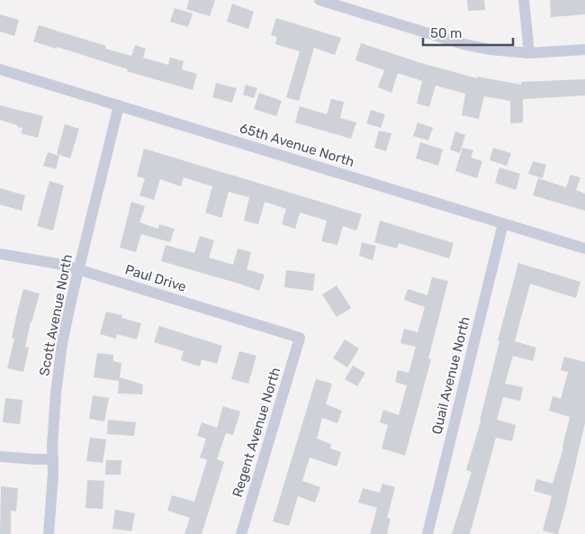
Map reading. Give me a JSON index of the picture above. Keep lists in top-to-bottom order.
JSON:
{
  "streets": {
    "street": [
      "65th Avenue North",
      "Paul Drive",
      "Scott Avenue North",
      "Quail Avenue North",
      "Regent Avenue North"
    ]
  },
  "crossings": [
    ["65th Avenue North", "Scott Avenue North"],
    ["65th Avenue North", "Quail Avenue North"],
    ["Paul Drive", "Scott Avenue North"],
    ["Paul Drive", "Regent Avenue North"]
  ],
  "scale_bar": "50 m"
}
